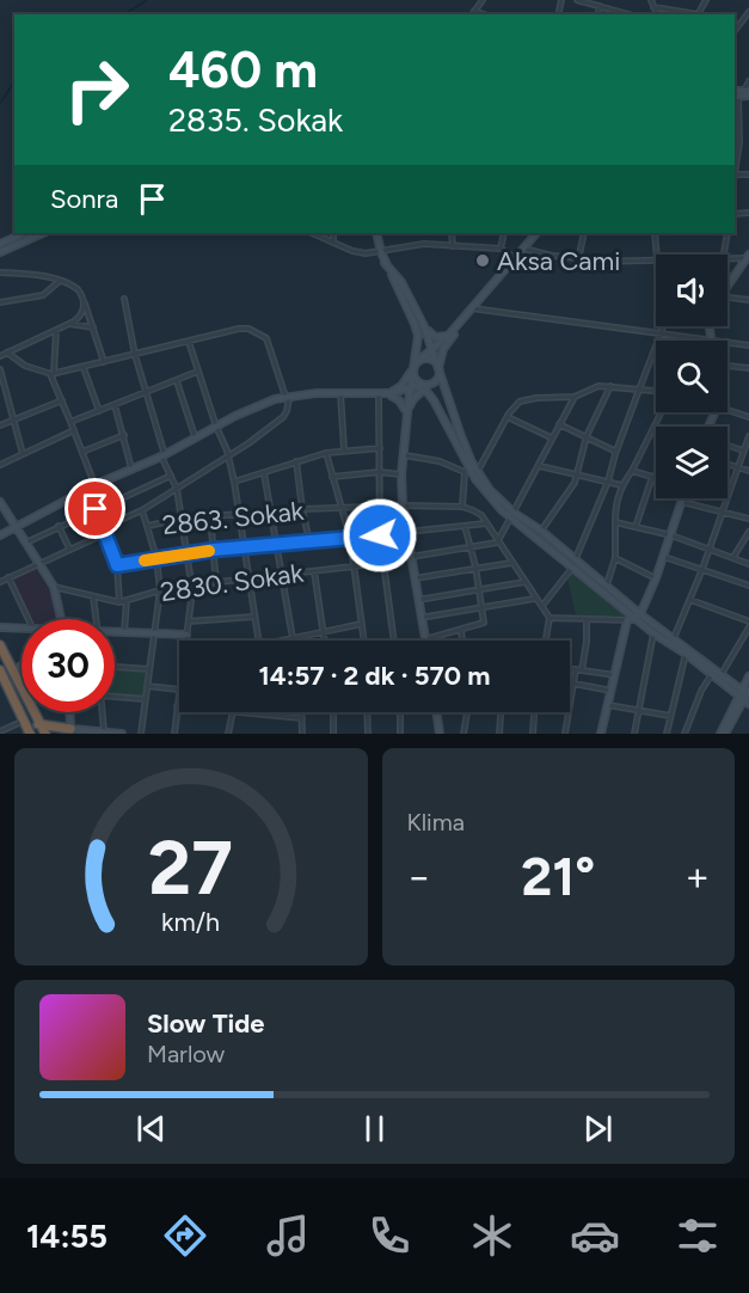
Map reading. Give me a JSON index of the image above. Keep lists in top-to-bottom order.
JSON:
{
  "streets": {
    "street": ["2863. Sokak", "2830. Sokak"]
  },
  "places": ["Aksa Cami"],
  "page": {
    "turn": ["460 m", "2835. Sokak"],
    "then": "Sonra",
    "limit": "30",
    "trip": "14:57 · 2 dk · 570 m",
    "tile": "Klima",
    "heat": ["−", "21°", "+"],
    "song": ["Slow Tide", "Marlow"],
    "tabs": "14:55",
    "gauge": ["27", "km/h"]
  }
}
